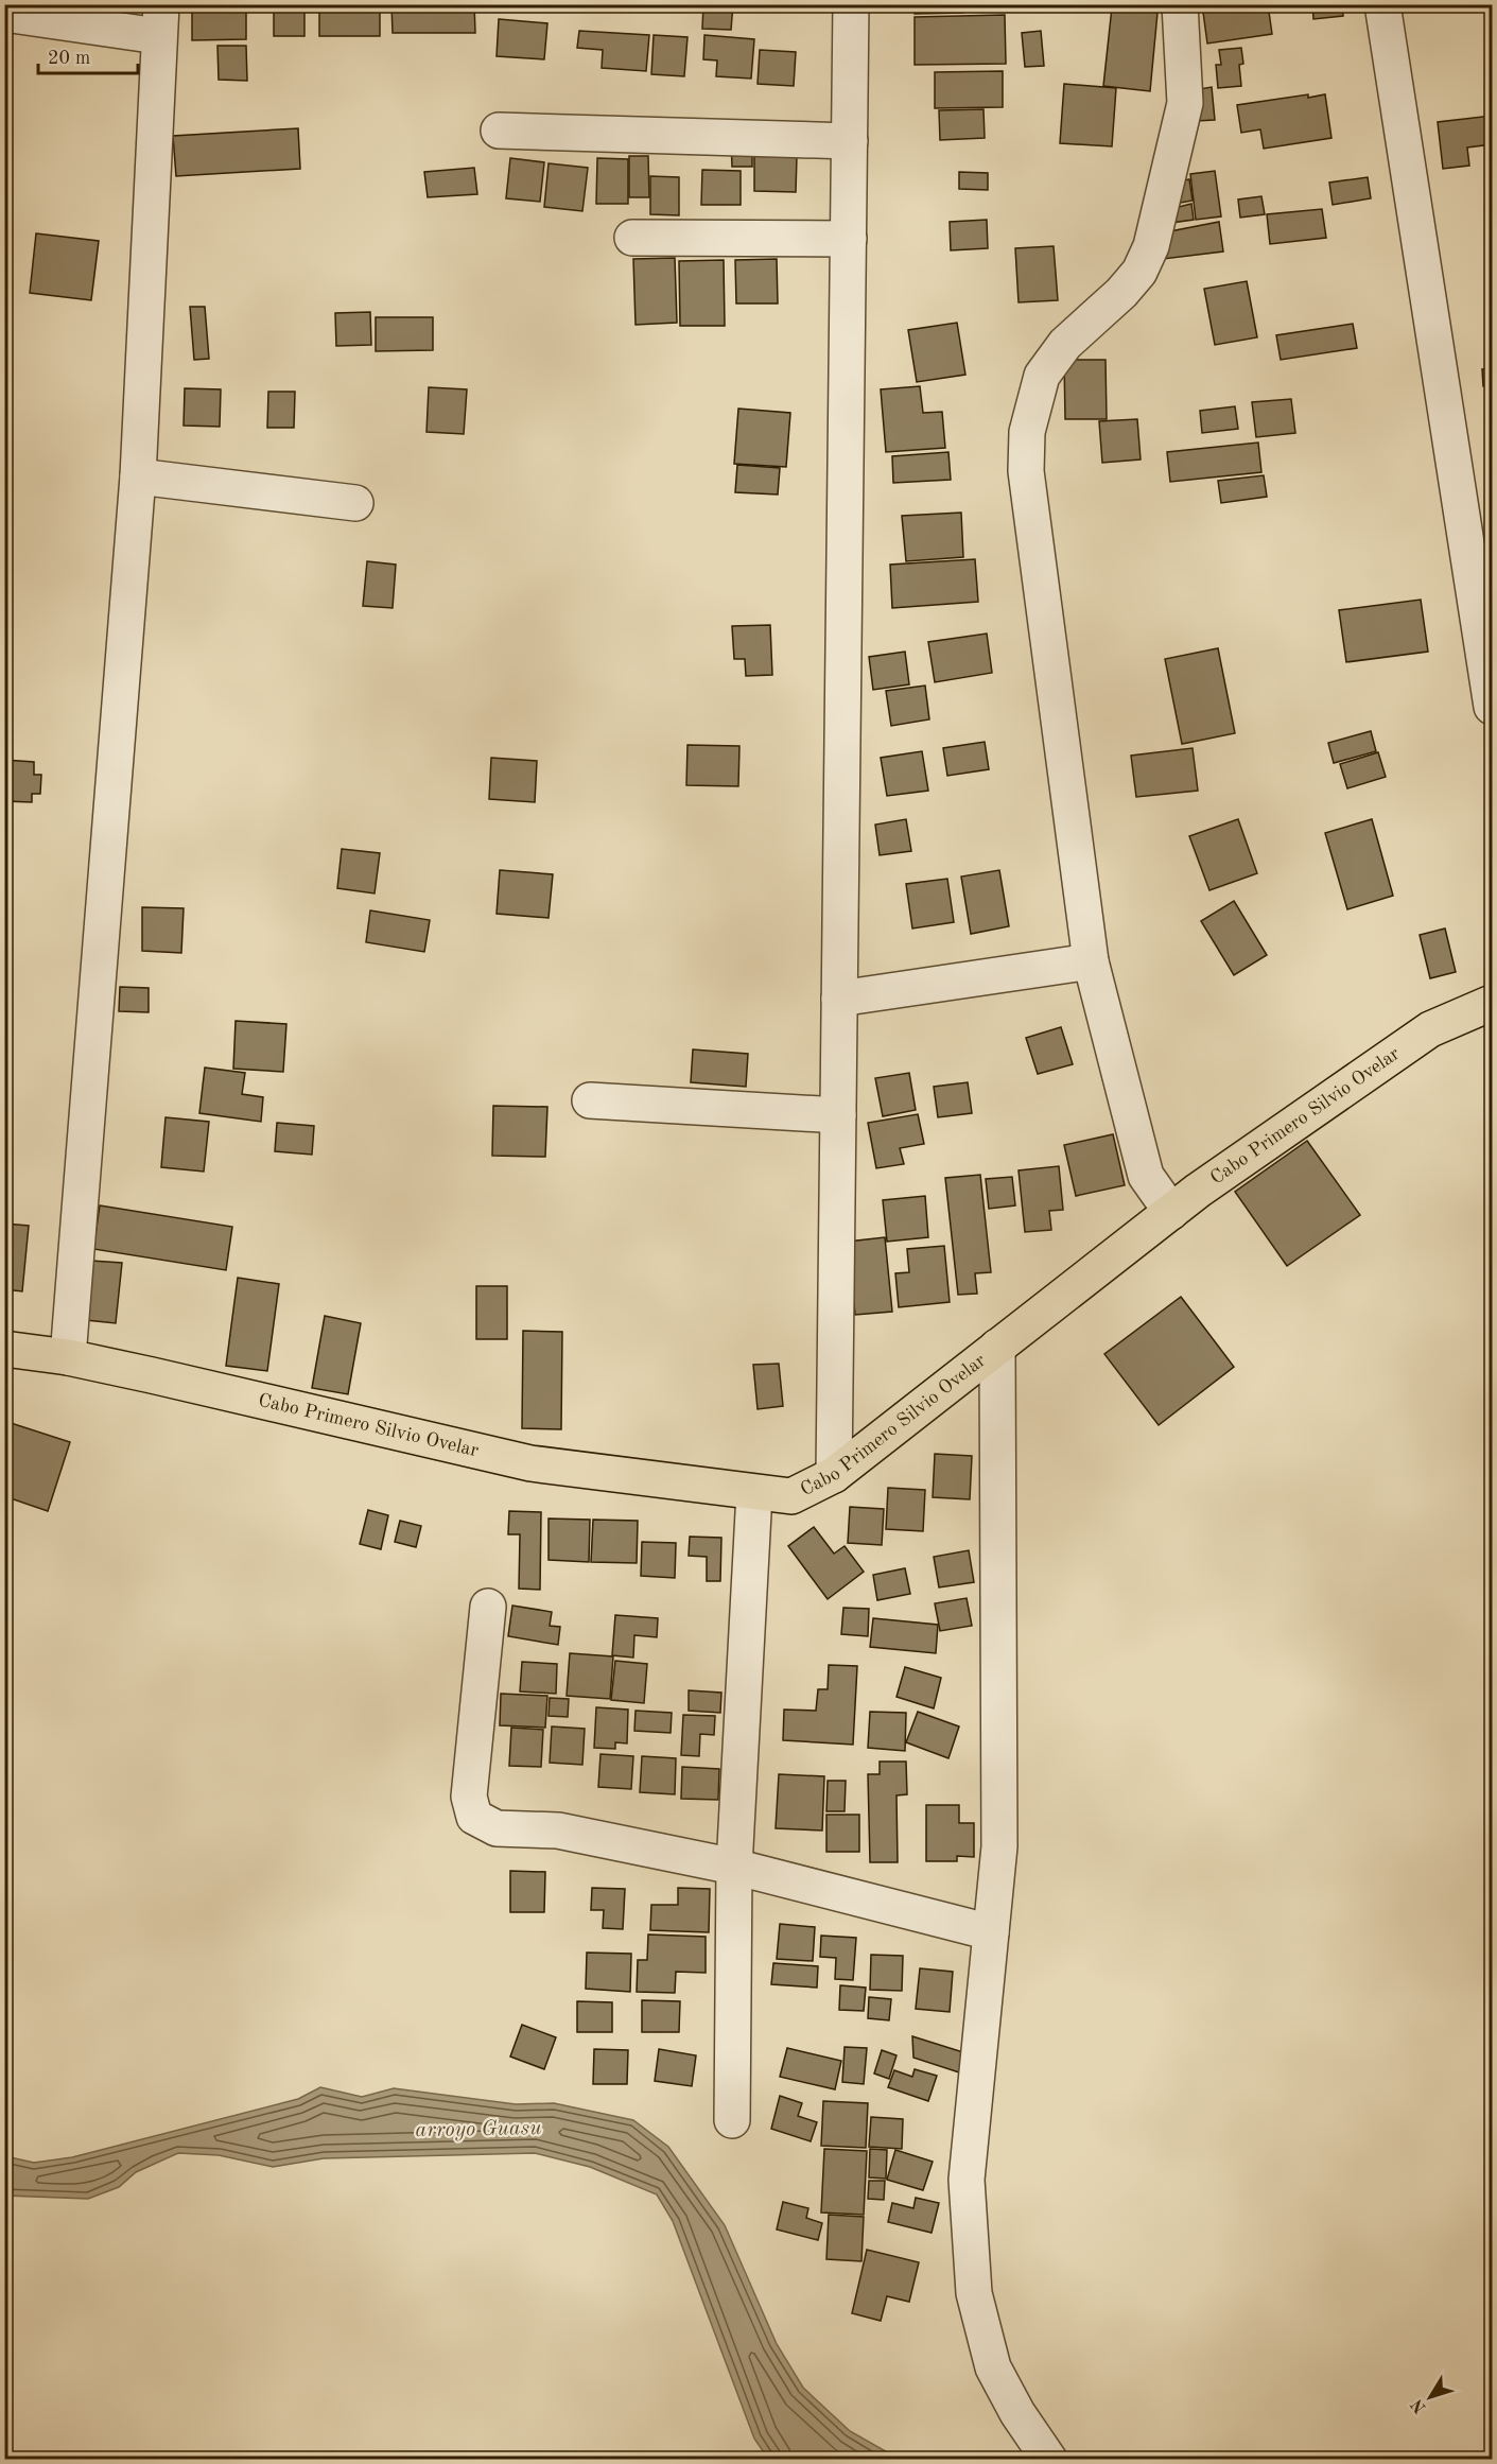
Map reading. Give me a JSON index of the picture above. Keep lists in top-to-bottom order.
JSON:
{
  "streets": {
    "main road": ["Cabo Primero Silvio Ovelar"]
  },
  "water": ["arroyo Guasu"],
  "scale_bar": "20 m",
  "north": "bottom left"
}
